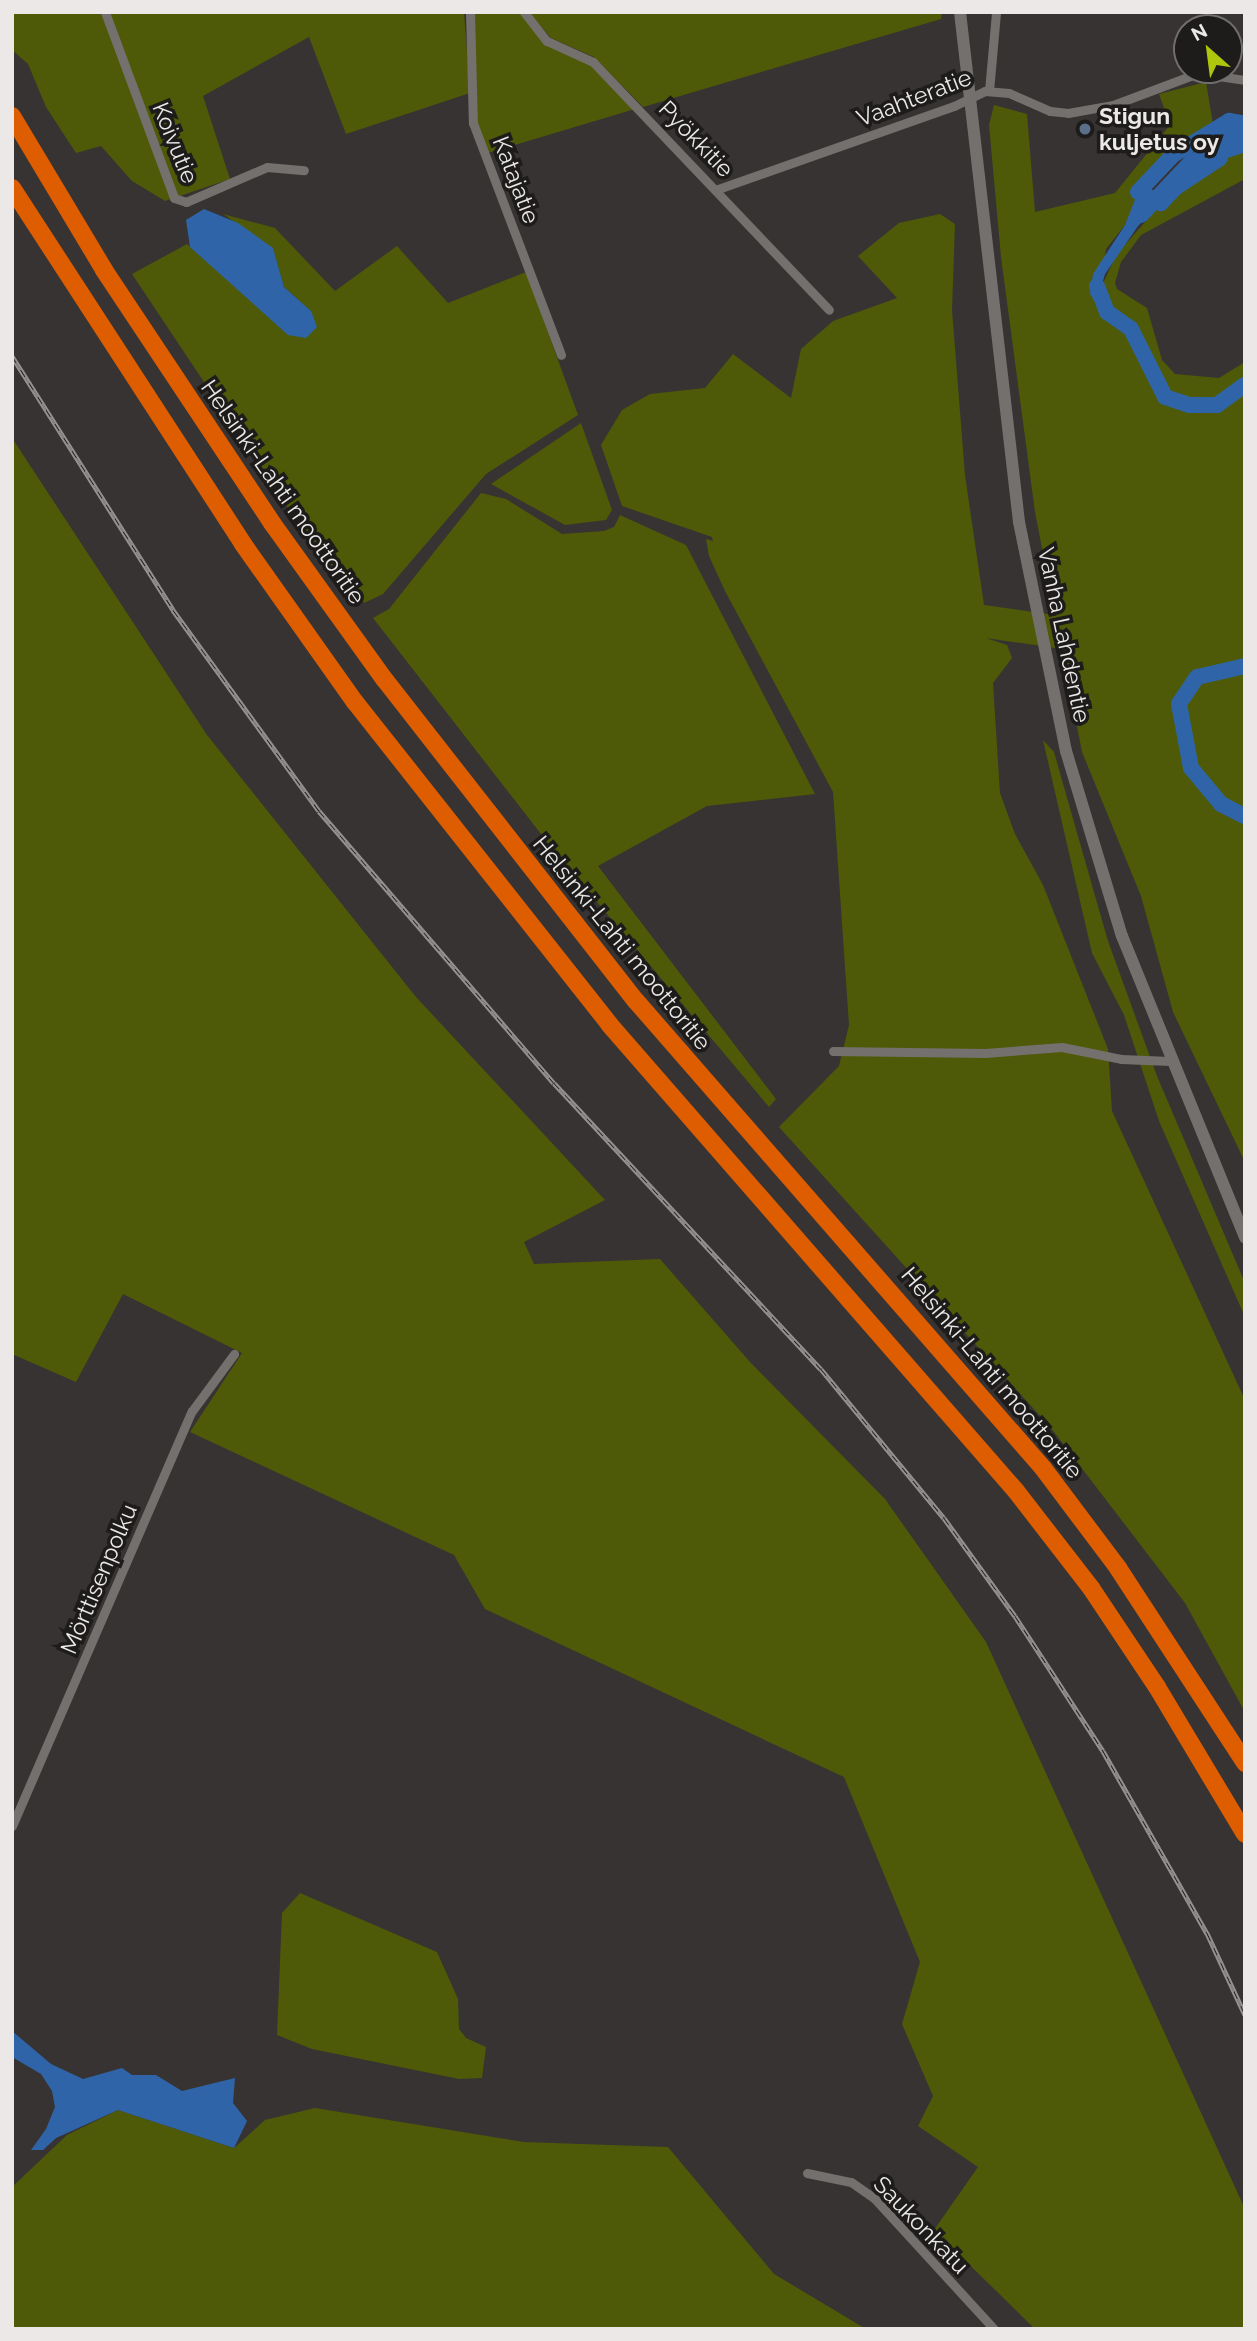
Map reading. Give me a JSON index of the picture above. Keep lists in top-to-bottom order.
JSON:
{
  "streets": {
    "highway": ["Helsinki-Lahti moottoritie"],
    "main road": ["Vanha Lahdentie"],
    "street": [
      "Vaahteratie",
      "Pyökkitie",
      "Koivutie",
      "Katajatie",
      "Mörttisenpolku",
      "Saukonkatu"
    ]
  },
  "crossings": [
    ["Vaahteratie", "Pyökkitie"],
    ["Vaahteratie", "Vanha Lahdentie"]
  ],
  "places": ["Stigun kuljetus oy"],
  "north": "top left"
}
